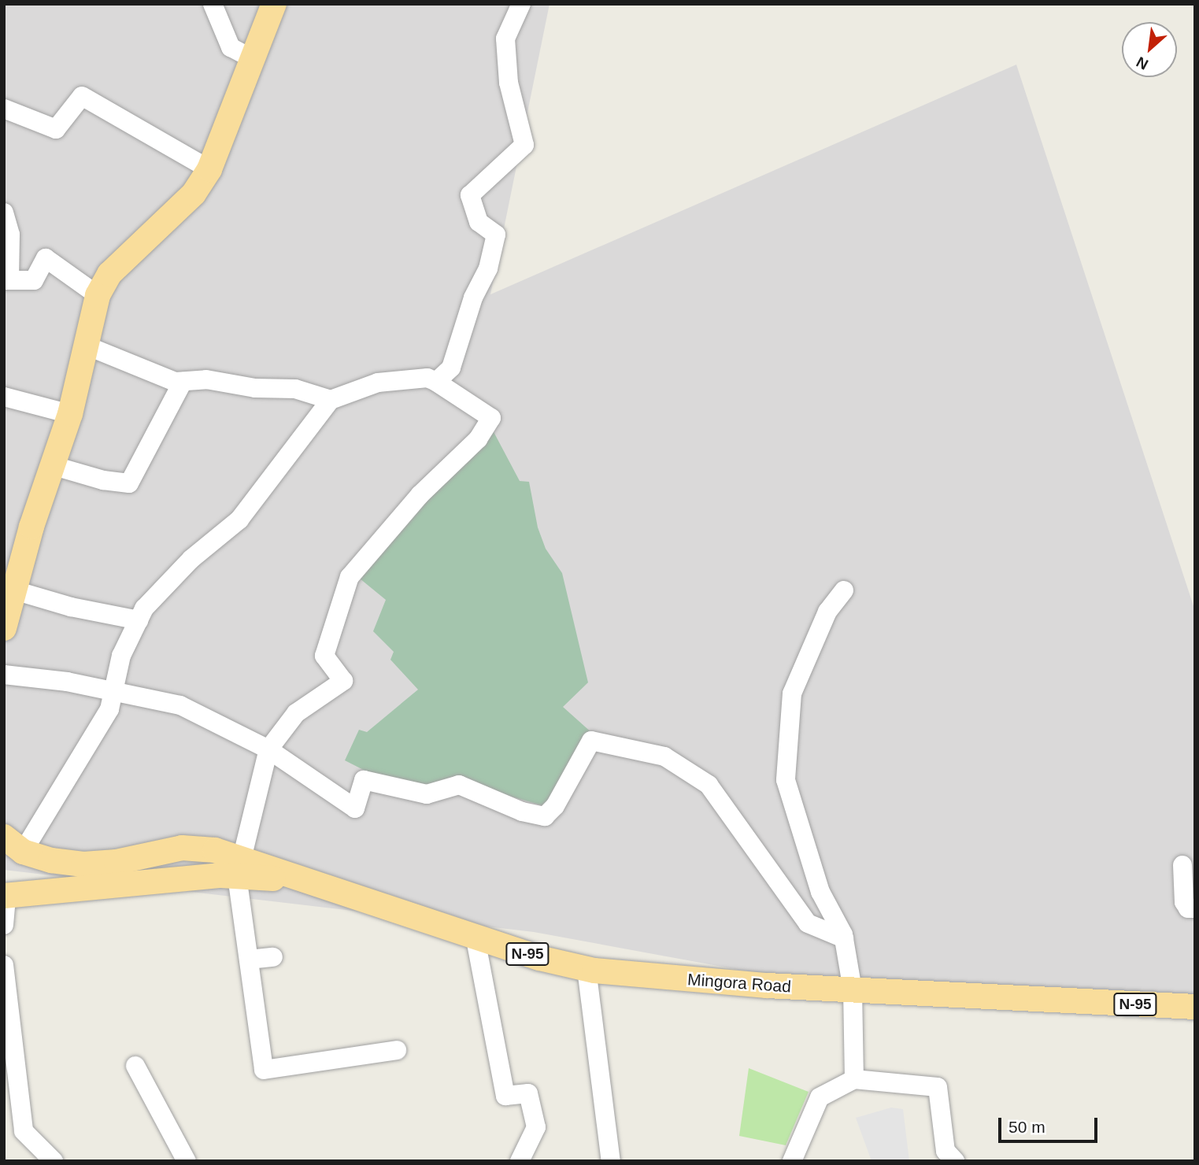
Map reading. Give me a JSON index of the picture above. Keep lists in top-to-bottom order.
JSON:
{
  "streets": {
    "main road": ["N-95", "Mingora Road"]
  },
  "crossings": [
    ["N-95", "Mingora Road"]
  ],
  "scale_bar": "50 m",
  "north": "bottom left"
}
